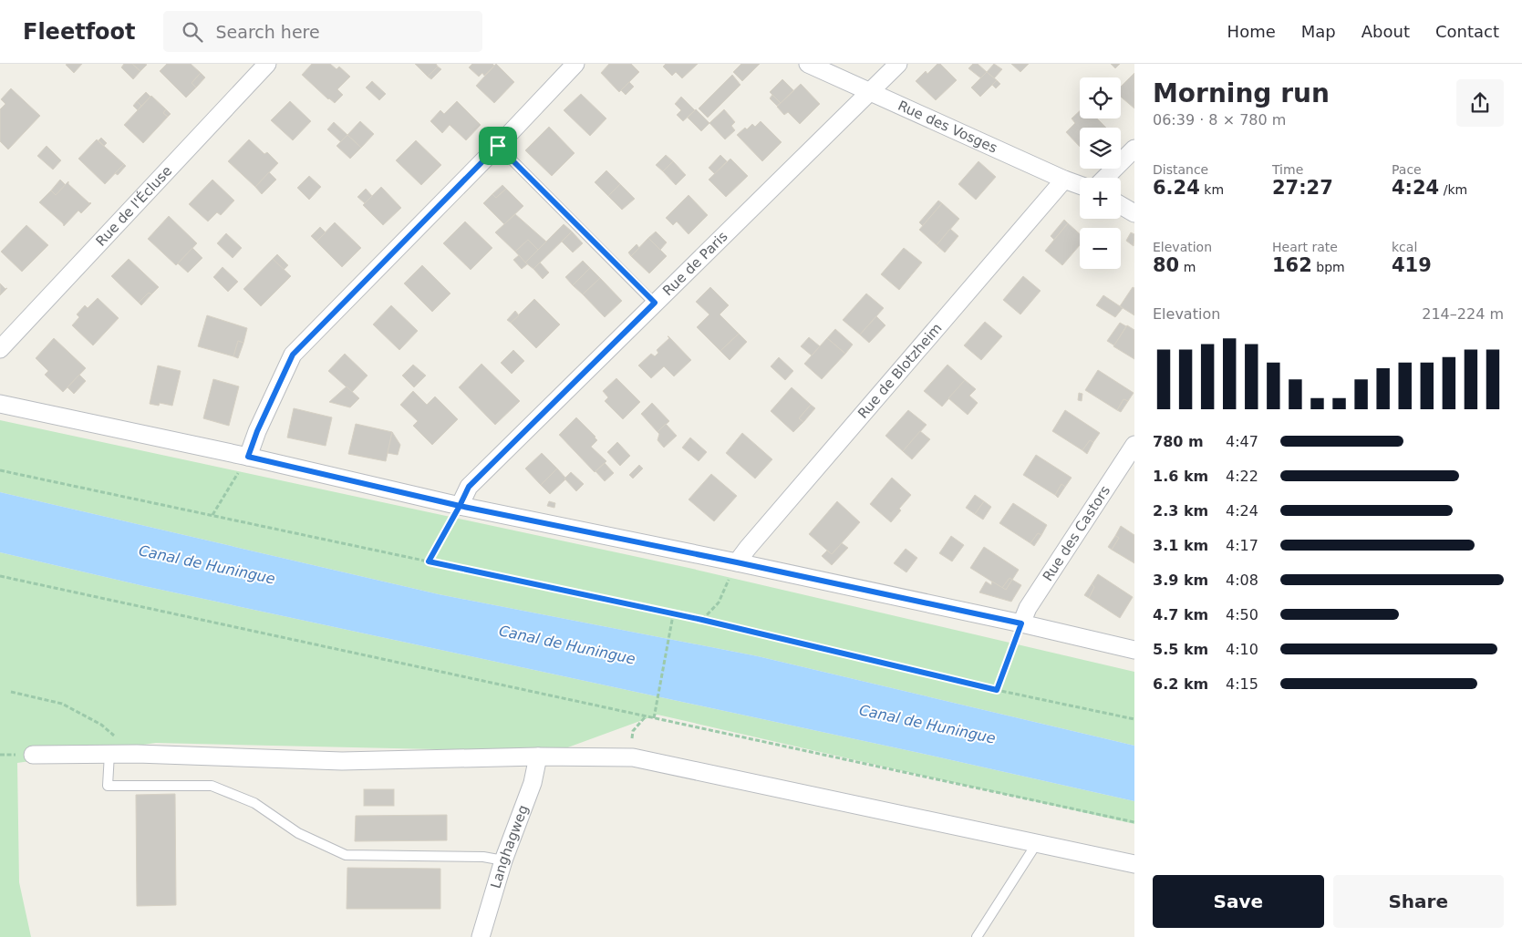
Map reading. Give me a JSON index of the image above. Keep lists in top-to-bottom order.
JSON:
{
  "streets": {
    "street": [
      "Rue des Vosges",
      "Rue de l'Écluse",
      "Rue de Paris",
      "Rue de Blotzheim",
      "Rue des Castors",
      "Langhagweg"
    ]
  },
  "crossings": [
    ["Rue des Vosges", "Rue de Paris"],
    ["Rue des Vosges", "Rue de Blotzheim"]
  ],
  "water": ["Canal de Huningue"],
  "page": {
    "header": "Fleetfoot",
    "search": "Search here",
    "nav": [
      "Home",
      "Map",
      "About",
      "Contact"
    ],
    "heading": ["Morning run", "06:39 · 8 × 780 m"],
    "map_buttons": ["+", "−"],
    "stats": [
      ["Distance", "6.24 km"],
      ["Time", "27:27"],
      ["Pace", "4:24 /km"],
      ["Elevation", "80 m"],
      ["Heart rate", "162 bpm"],
      ["kcal", "419"]
    ],
    "chart": ["Elevation", "214–224 m"],
    "list": [
      {
        "name": "780 m",
        "note": "4:47"
      },
      {
        "name": "1.6 km",
        "note": "4:22"
      },
      {
        "name": "2.3 km",
        "note": "4:24"
      },
      {
        "name": "3.1 km",
        "note": "4:17"
      },
      {
        "name": "3.9 km",
        "note": "4:08"
      },
      {
        "name": "4.7 km",
        "note": "4:50"
      },
      {
        "name": "5.5 km",
        "note": "4:10"
      },
      {
        "name": "6.2 km",
        "note": "4:15"
      }
    ],
    "buttons": ["Save", "Share"]
  }
}
